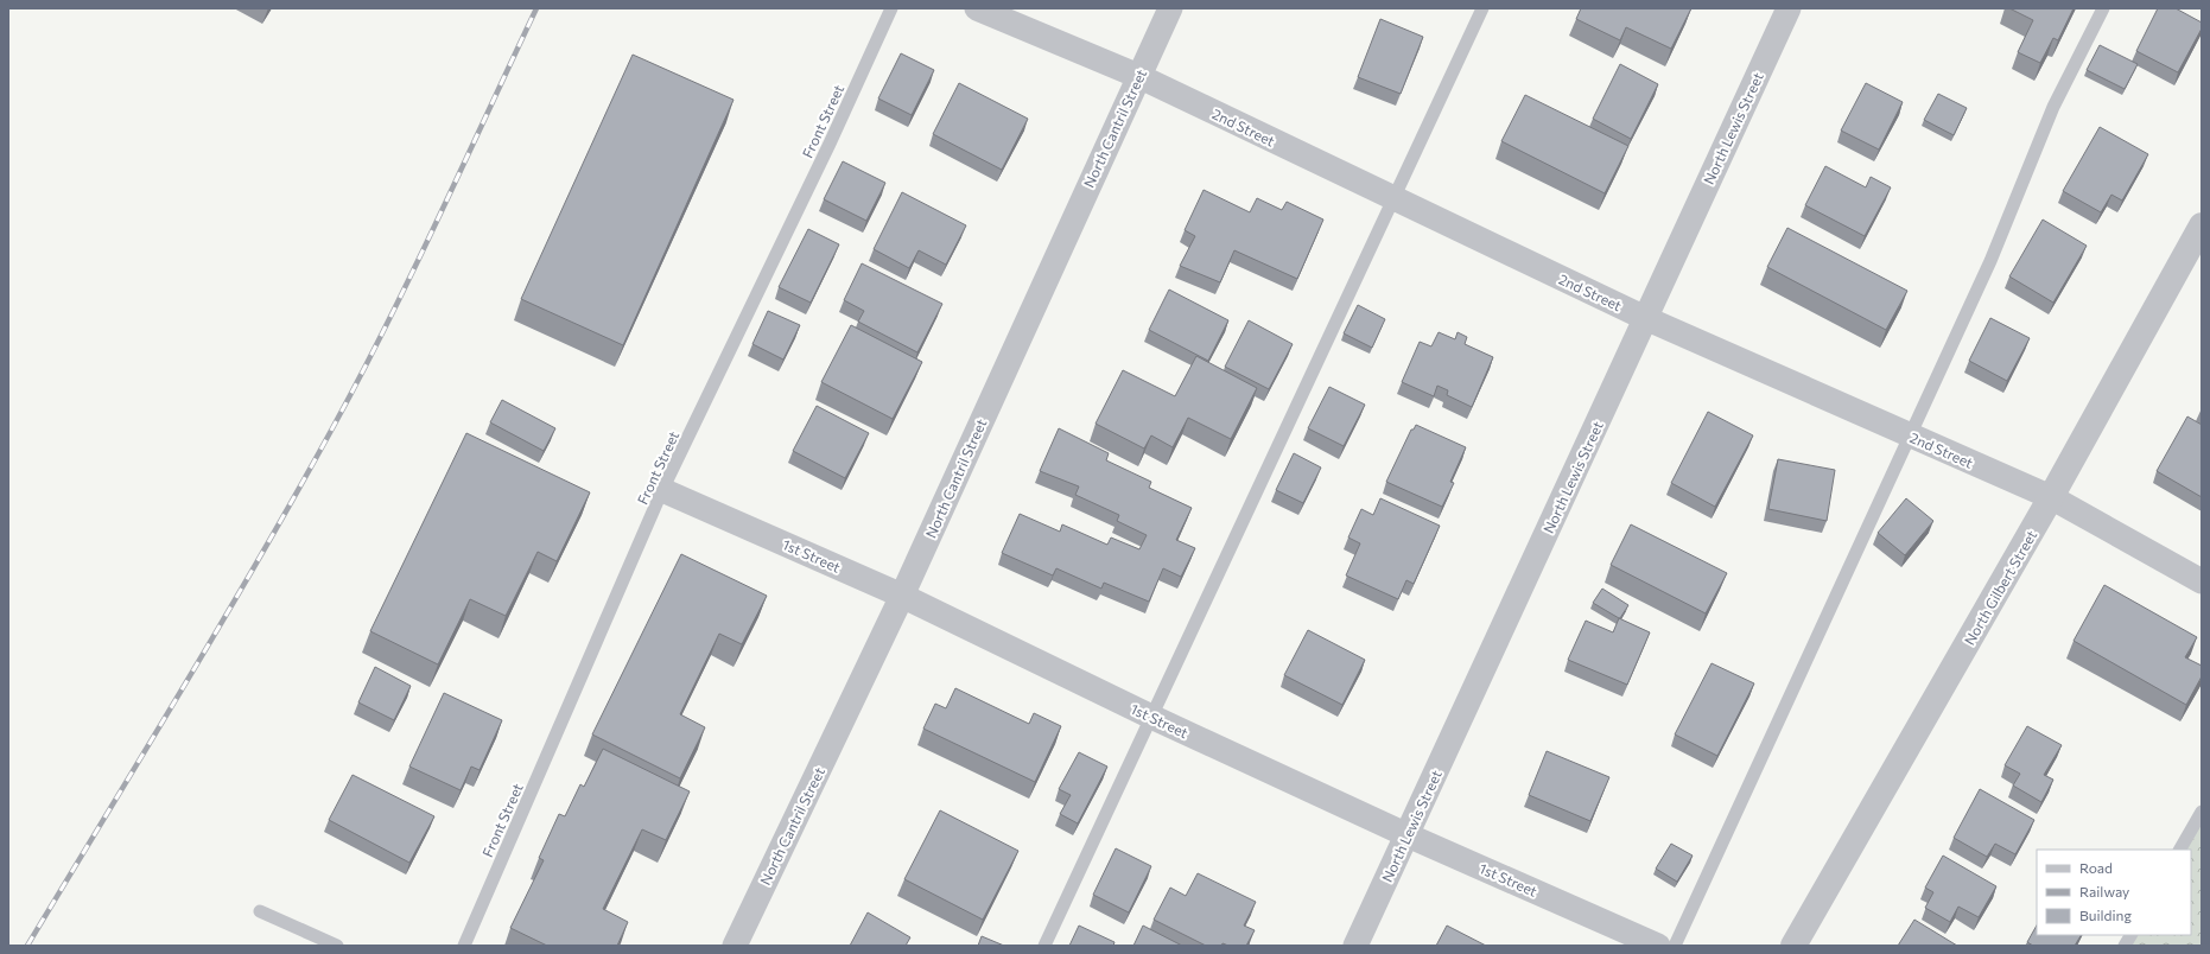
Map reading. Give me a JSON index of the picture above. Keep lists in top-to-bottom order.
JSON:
{
  "streets": {
    "street": [
      "2nd Street",
      "North Cantril Street",
      "North Lewis Street",
      "1st Street",
      "North Gilbert Street"
    ],
    "lane": ["Front Street"]
  },
  "crossings": [
    ["Front Street", "1st Street"],
    ["2nd Street", "North Cantril Street"],
    ["2nd Street", "North Lewis Street"],
    ["2nd Street", "North Gilbert Street"],
    ["North Cantril Street", "1st Street"],
    ["North Lewis Street", "1st Street"]
  ],
  "legend": ["Road", "Railway", "Building"]
}
